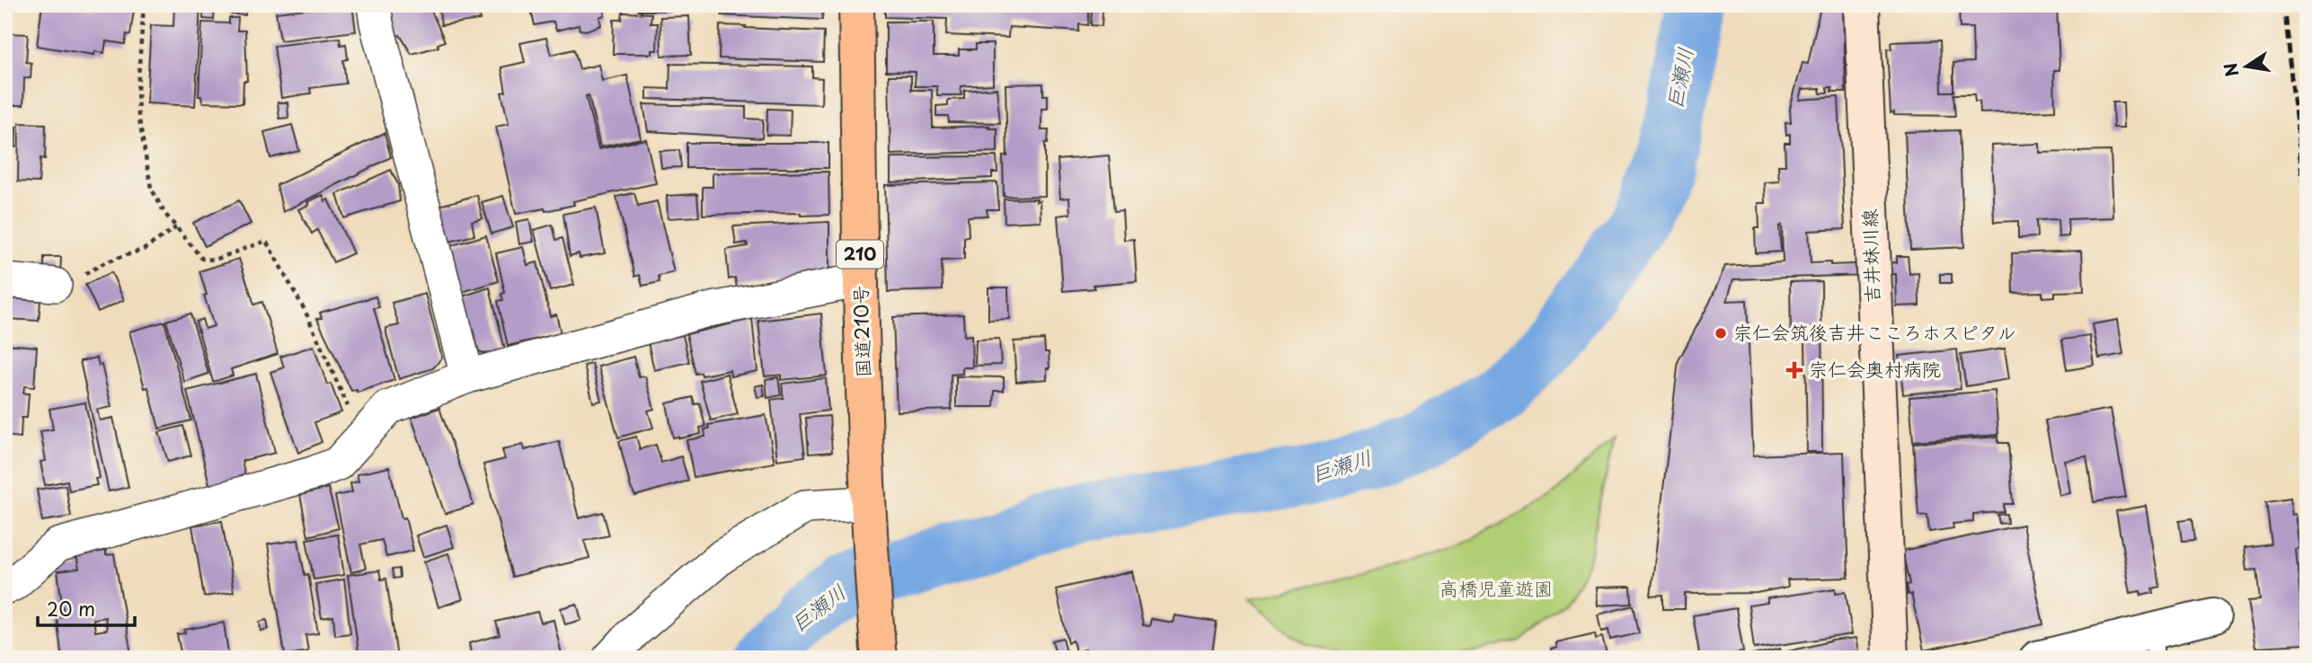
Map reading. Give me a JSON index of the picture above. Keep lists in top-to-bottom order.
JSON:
{
  "streets": {
    "highway": ["210", "国道210号"],
    "main road": ["吉井妹川線"]
  },
  "water": ["巨瀬川"],
  "parks": ["高橋児童遊園"],
  "places": {
    "other": ["宗仁会筑後吉井こころホスピタル"],
    "health": ["宗仁会奥村病院"]
  },
  "scale_bar": "20 m",
  "north": "left"
}
